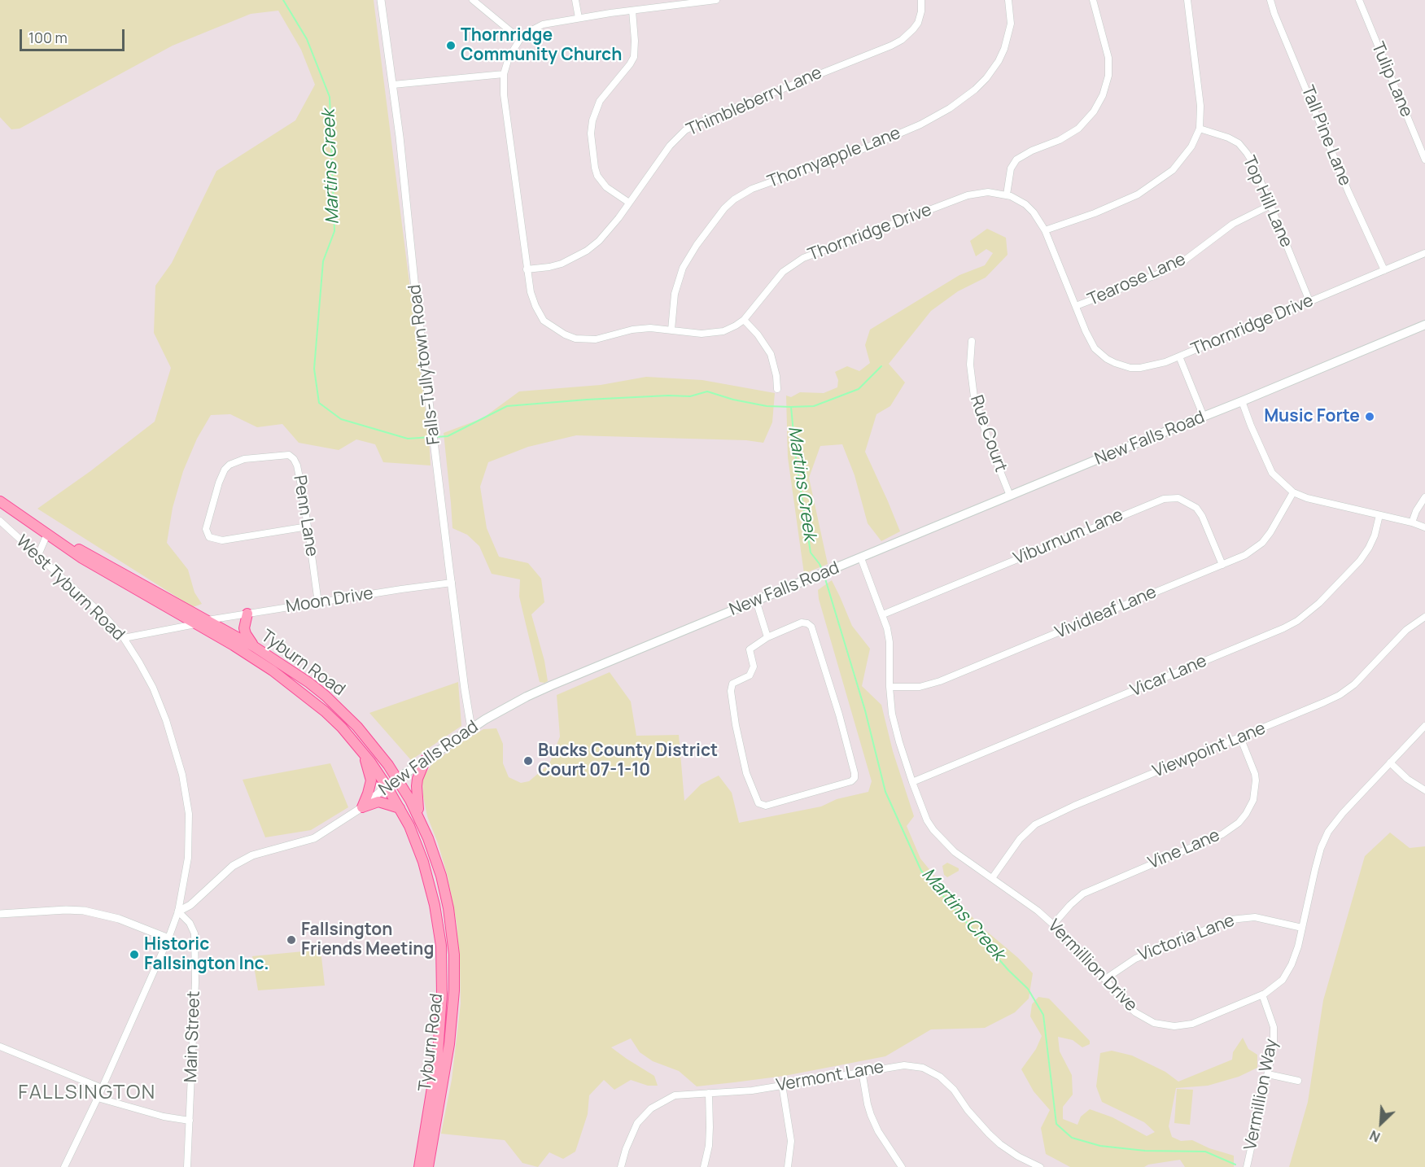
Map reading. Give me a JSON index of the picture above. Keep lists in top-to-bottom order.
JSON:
{
  "streets": {
    "main road": ["New Falls Road", "Tyburn Road"],
    "street": [
      "Tulip Lane",
      "Thimbleberry Lane",
      "Tall Pine Lane",
      "Thornyapple Lane",
      "Top Hill Lane",
      "Thornridge Drive",
      "Tearose Lane",
      "Falls-Tullytown Road",
      "Rue Court",
      "Penn Lane",
      "Viburnum Lane",
      "West Tyburn Road",
      "Moon Drive",
      "Vividleaf Lane",
      "Vicar Lane",
      "Viewpoint Lane",
      "Vine Lane",
      "Victoria Lane",
      "Vermillion Drive",
      "Main Street",
      "Vermont Lane",
      "Vermillion Way"
    ]
  },
  "crossings": [
    ["Thimbleberry Lane", "Thornridge Drive"],
    ["Tall Pine Lane", "Thornridge Drive"],
    ["Thornyapple Lane", "Thornridge Drive"],
    ["Top Hill Lane", "Thornridge Drive"],
    ["Top Hill Lane", "Tearose Lane"],
    ["Thornridge Drive", "Tearose Lane"],
    ["Falls-Tullytown Road", "New Falls Road"],
    ["Falls-Tullytown Road", "Moon Drive"],
    ["Rue Court", "New Falls Road"],
    ["New Falls Road", "West Tyburn Road"],
    ["New Falls Road", "Tyburn Road"],
    ["New Falls Road", "Vermillion Drive"],
    ["New Falls Road", "Main Street"],
    ["Penn Lane", "Moon Drive"],
    ["Viburnum Lane", "Vividleaf Lane"],
    ["Viburnum Lane", "Vermillion Drive"],
    ["West Tyburn Road", "Main Street"],
    ["Moon Drive", "Tyburn Road"],
    ["Vividleaf Lane", "Vermillion Drive"],
    ["Vicar Lane", "Vermillion Drive"],
    ["Viewpoint Lane", "Vine Lane"],
    ["Viewpoint Lane", "Vermillion Drive"],
    ["Vine Lane", "Vermillion Drive"],
    ["Victoria Lane", "Vermillion Drive"],
    ["Vermillion Drive", "Vermillion Way"]
  ],
  "districts": ["FALLSINGTON"],
  "water": ["Martins Creek"],
  "places": [
    "Thornridge Community Church",
    "Music Forte",
    "Bucks County District Court 07-1-10",
    "Fallsington Friends Meeting",
    "Historic Fallsington Inc."
  ],
  "scale_bar": "100 m",
  "north": "bottom left"
}
